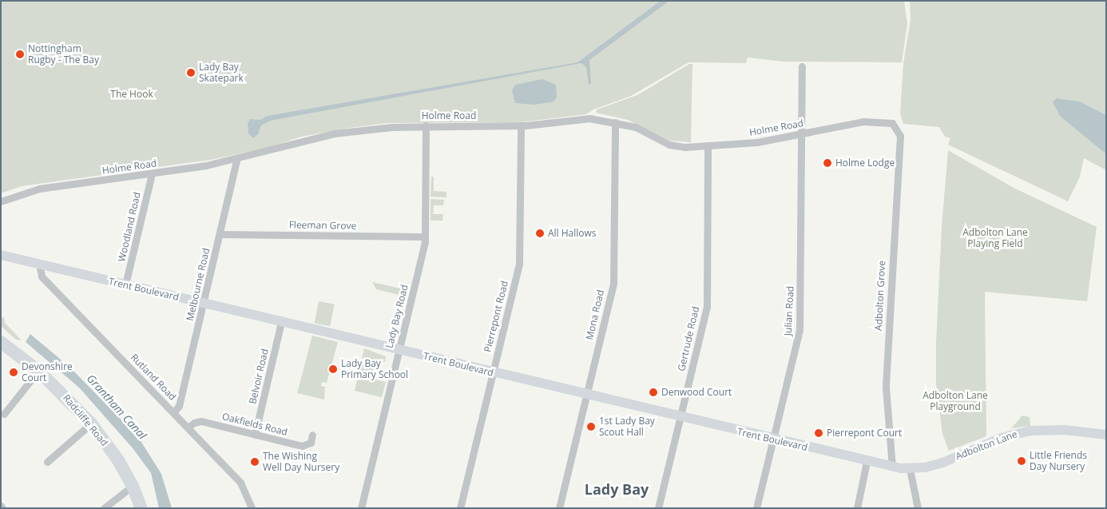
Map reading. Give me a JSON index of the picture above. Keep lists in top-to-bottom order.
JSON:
{
  "streets": {
    "highway": ["Radcliffe Road"],
    "street": [
      "Holme Road",
      "Fleeman Grove",
      "Woodland Road",
      "Melbourne Road",
      "Trent Boulevard",
      "Adbolton Grove",
      "Julian Road",
      "Mona Road",
      "Lady Bay Road",
      "Pierrepont Road",
      "Gertrude Road",
      "Belvoir Road",
      "Rutland Road",
      "Oakfields Road",
      "Adbolton Lane"
    ]
  },
  "crossings": [
    ["Holme Road", "Woodland Road"],
    ["Holme Road", "Melbourne Road"],
    ["Holme Road", "Adbolton Grove"],
    ["Holme Road", "Julian Road"],
    ["Holme Road", "Mona Road"],
    ["Holme Road", "Lady Bay Road"],
    ["Holme Road", "Pierrepont Road"],
    ["Holme Road", "Gertrude Road"],
    ["Fleeman Grove", "Melbourne Road"],
    ["Fleeman Grove", "Lady Bay Road"],
    ["Woodland Road", "Trent Boulevard"],
    ["Melbourne Road", "Trent Boulevard"],
    ["Melbourne Road", "Rutland Road"],
    ["Trent Boulevard", "Adbolton Grove"],
    ["Trent Boulevard", "Julian Road"],
    ["Trent Boulevard", "Mona Road"],
    ["Trent Boulevard", "Lady Bay Road"],
    ["Trent Boulevard", "Pierrepont Road"],
    ["Trent Boulevard", "Gertrude Road"],
    ["Trent Boulevard", "Belvoir Road"],
    ["Trent Boulevard", "Rutland Road"],
    ["Trent Boulevard", "Adbolton Lane"],
    ["Adbolton Grove", "Adbolton Lane"],
    ["Belvoir Road", "Oakfields Road"],
    ["Rutland Road", "Oakfields Road"]
  ],
  "districts": ["Lady Bay"],
  "water": ["Grantham Canal"],
  "parks": ["The Hook", "Adbolton Lane Playing Field", "Adbolton Lane Playground"],
  "places": [
    "Nottingham Rugby - The Bay",
    "Lady Bay Skatepark",
    "Holme Lodge",
    "All Hallows",
    "Lady Bay Primary School",
    "Devonshire Court",
    "Denwood Court",
    "1st Lady Bay Scout Hall",
    "Pierrepont Court",
    "Little Friends Day Nursery",
    "The Wishing Well Day Nursery"
  ]
}
